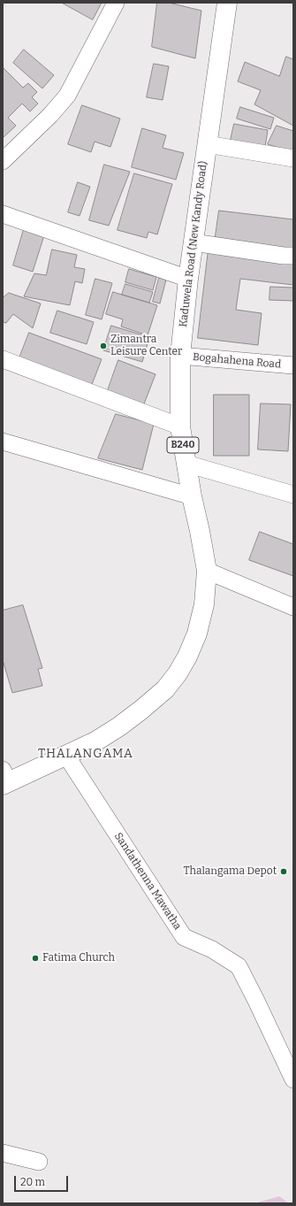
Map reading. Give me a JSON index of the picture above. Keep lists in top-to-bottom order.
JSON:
{
  "streets": {
    "main road": ["Kaduwela Road (New Kandy Road)", "B240"],
    "street": ["Bogahahena Road", "Sandathenna Mawatha"]
  },
  "crossings": [
    ["Kaduwela Road (New Kandy Road)", "Bogahahena Road"],
    ["Kaduwela Road (New Kandy Road)", "Sandathenna Mawatha"]
  ],
  "districts": ["THALANGAMA"],
  "places": ["Zimantra Leisure Center", "Thalangama Depot", "Fatima Church"],
  "scale_bar": "20 m"
}
